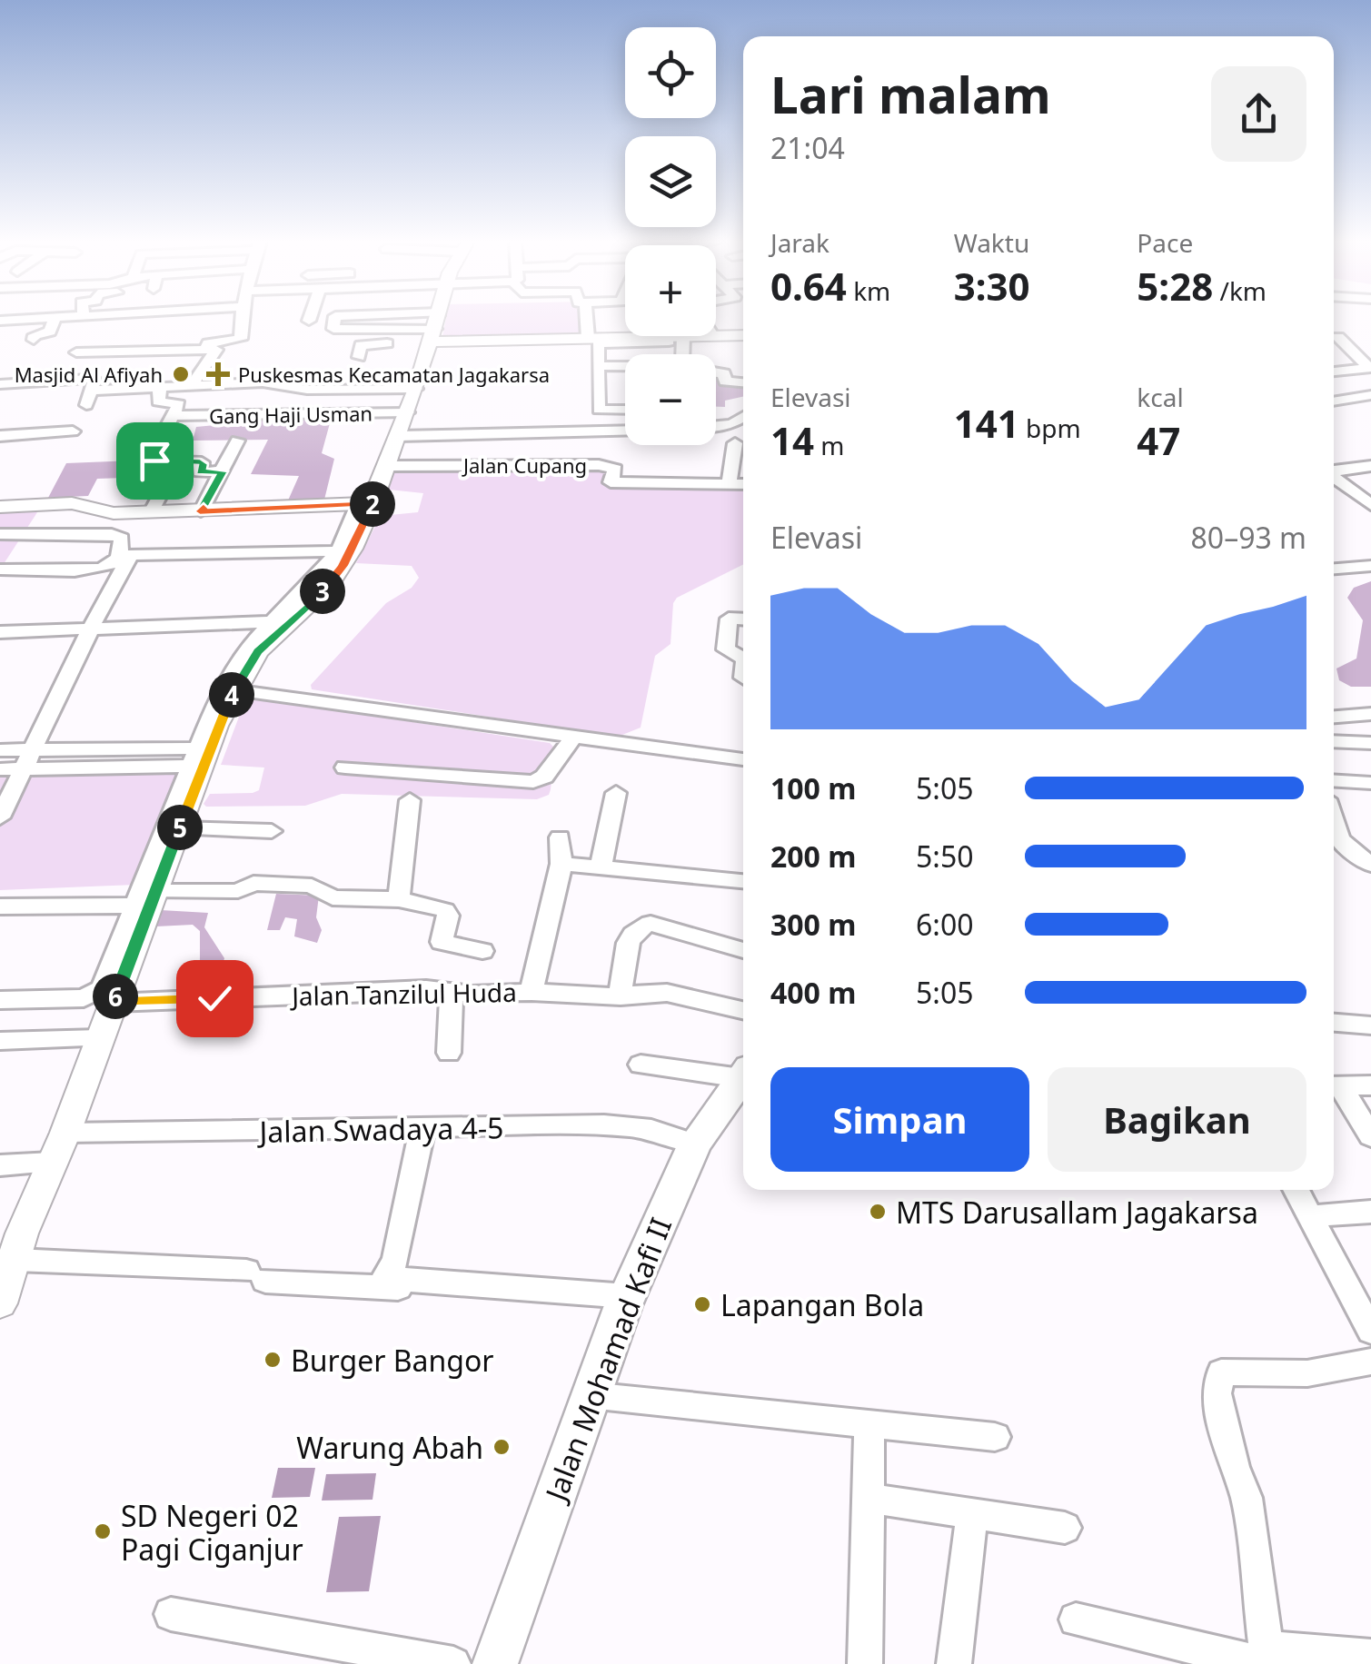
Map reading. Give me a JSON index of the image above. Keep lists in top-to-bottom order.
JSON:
{
  "streets": {
    "main road": ["Jalan Mohamad Kafi II"],
    "street": [
      "Gang Haji Usman",
      "Jalan Cupang",
      "Jalan Tanzilul Huda",
      "Jalan Swadaya 4-5"
    ]
  },
  "crossings": [
    ["Jalan Swadaya 4-5", "Jalan Mohamad Kafi II"]
  ],
  "places": {
    "other": [
      "Masjid Al Afiyah",
      "MTS Darusallam Jagakarsa",
      "Lapangan Bola",
      "Burger Bangor",
      "Warung Abah",
      "SD Negeri 02 Pagi Ciganjur"
    ],
    "health": ["Puskesmas Kecamatan Jagakarsa"]
  },
  "page": {
    "map_buttons": ["+", "−"],
    "heading": ["Lari malam", "21:04"],
    "stats": [
      ["Jarak", "0.64 km"],
      ["Waktu", "3:30"],
      ["Pace", "5:28 /km"],
      ["Elevasi", "14 m"],
      ["141 bpm"],
      ["kcal", "47"]
    ],
    "pins": [
      "2",
      "3",
      "4",
      "5",
      "6"
    ],
    "chart": ["Elevasi", "80–93 m"],
    "list": [
      {
        "name": "100 m",
        "note": "5:05"
      },
      {
        "name": "200 m",
        "note": "5:50"
      },
      {
        "name": "300 m",
        "note": "6:00"
      },
      {
        "name": "400 m",
        "note": "5:05"
      }
    ],
    "buttons": ["Simpan", "Bagikan"]
  }
}
